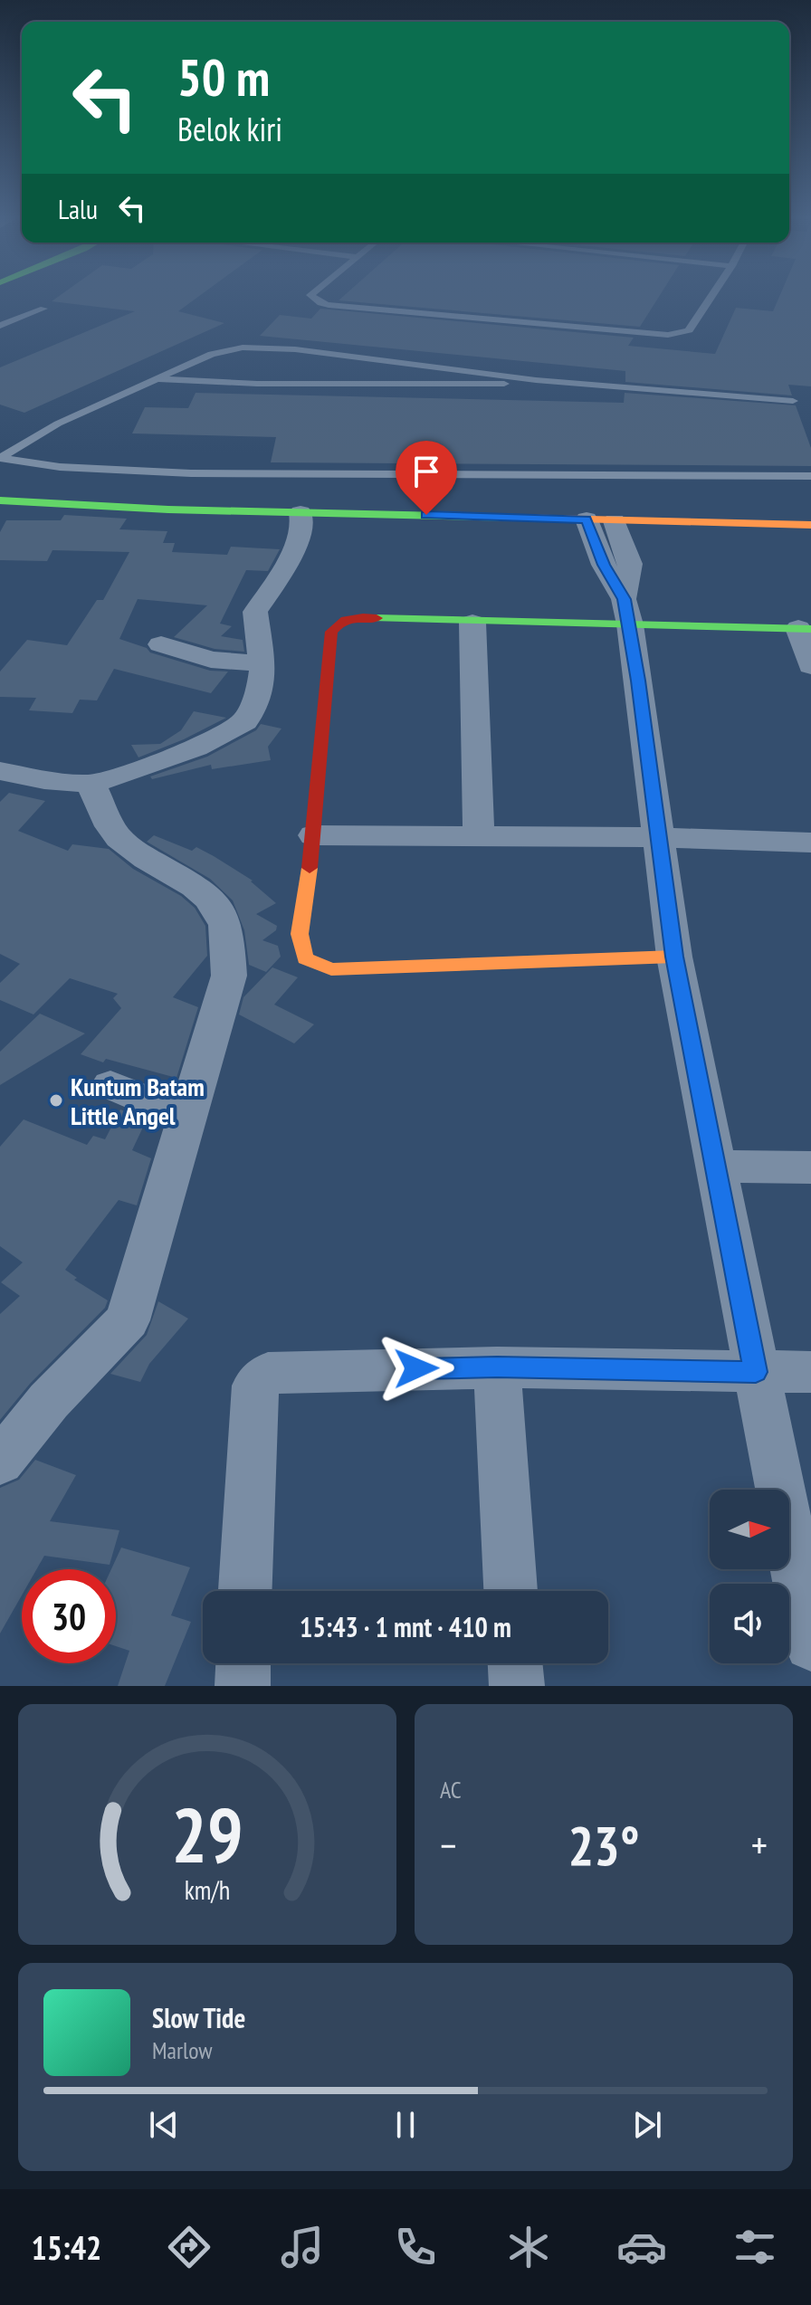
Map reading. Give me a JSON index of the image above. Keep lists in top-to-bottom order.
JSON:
{
  "places": ["Kuntum Batam Little Angel"],
  "north": "right",
  "page": {
    "turn": ["50 m", "Belok kiri"],
    "then": "Lalu",
    "limit": "30",
    "trip": "15:43 · 1 mnt · 410 m",
    "tile": "AC",
    "heat": ["−", "23°", "+"],
    "song": ["Slow Tide", "Marlow"],
    "tabs": "15:42",
    "gauge": ["29", "km/h"]
  }
}
